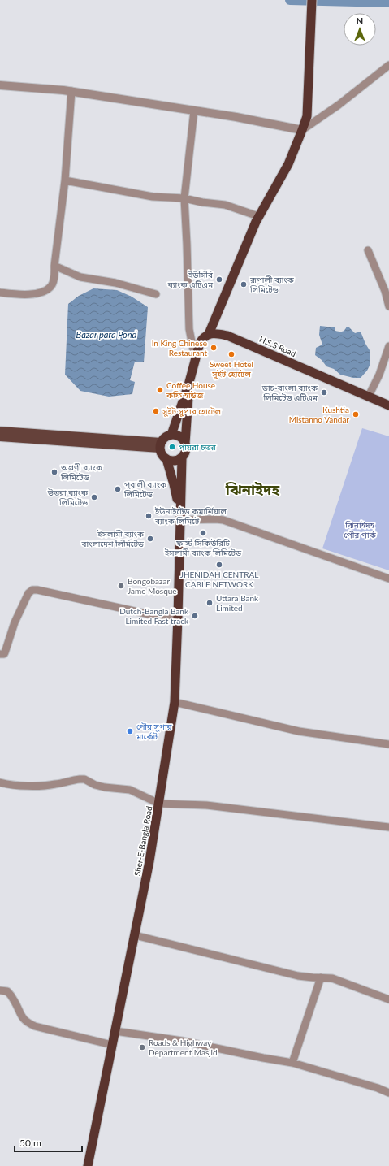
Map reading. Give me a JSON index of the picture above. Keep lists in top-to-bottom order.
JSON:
{
  "streets": {
    "highway": ["H.S.S Road", "Sher-E-Bangla Road"]
  },
  "districts": ["ঝিনাইদহ"],
  "water": ["Bazar para Pond"],
  "parks": ["ঝিনাইদহ পৌর পার্ক"],
  "places": [
    "ইউসিবি ব্যাংক এটিএম",
    "রূপালী ব্যাংক লিমিটেড",
    "In King Chinese Restaurant",
    "Sweet Hotel সুইট হোটেল",
    "Coffee House কফি হাউজ",
    "ডাচ-বাংলা ব্যাংক লিমিটেড এটিএম",
    "সুইট সুপার হোটেল",
    "Kushtia Mistanno Vandar",
    "পায়রা চত্তর",
    "অগ্রণী ব্যাংক লিমিটেড",
    "পূবালী ব্যাংক লিমিটেড",
    "উত্তরা ব্যাংক লিমিটেড",
    "ইউনাইটেড কমার্শিয়াল ব্যাংক লিমিটে",
    "ফার্স্ট সিকিউরিটি ইসলামী ব্যাংক লিমিটেড",
    "ইসলামী ব্যাংক বাংলাদেশ লিমিটেড",
    "JHENIDAH CENTRAL CABLE NETWORK",
    "Bongobazar Jame Mosque",
    "Uttara Bank Limited",
    "Dutch-Bangla Bank Limited Fast track",
    "পৌর সুপার মার্কেট",
    "Roads & Highway Department Masjid"
  ],
  "scale_bar": "50 m",
  "north": "top"
}
